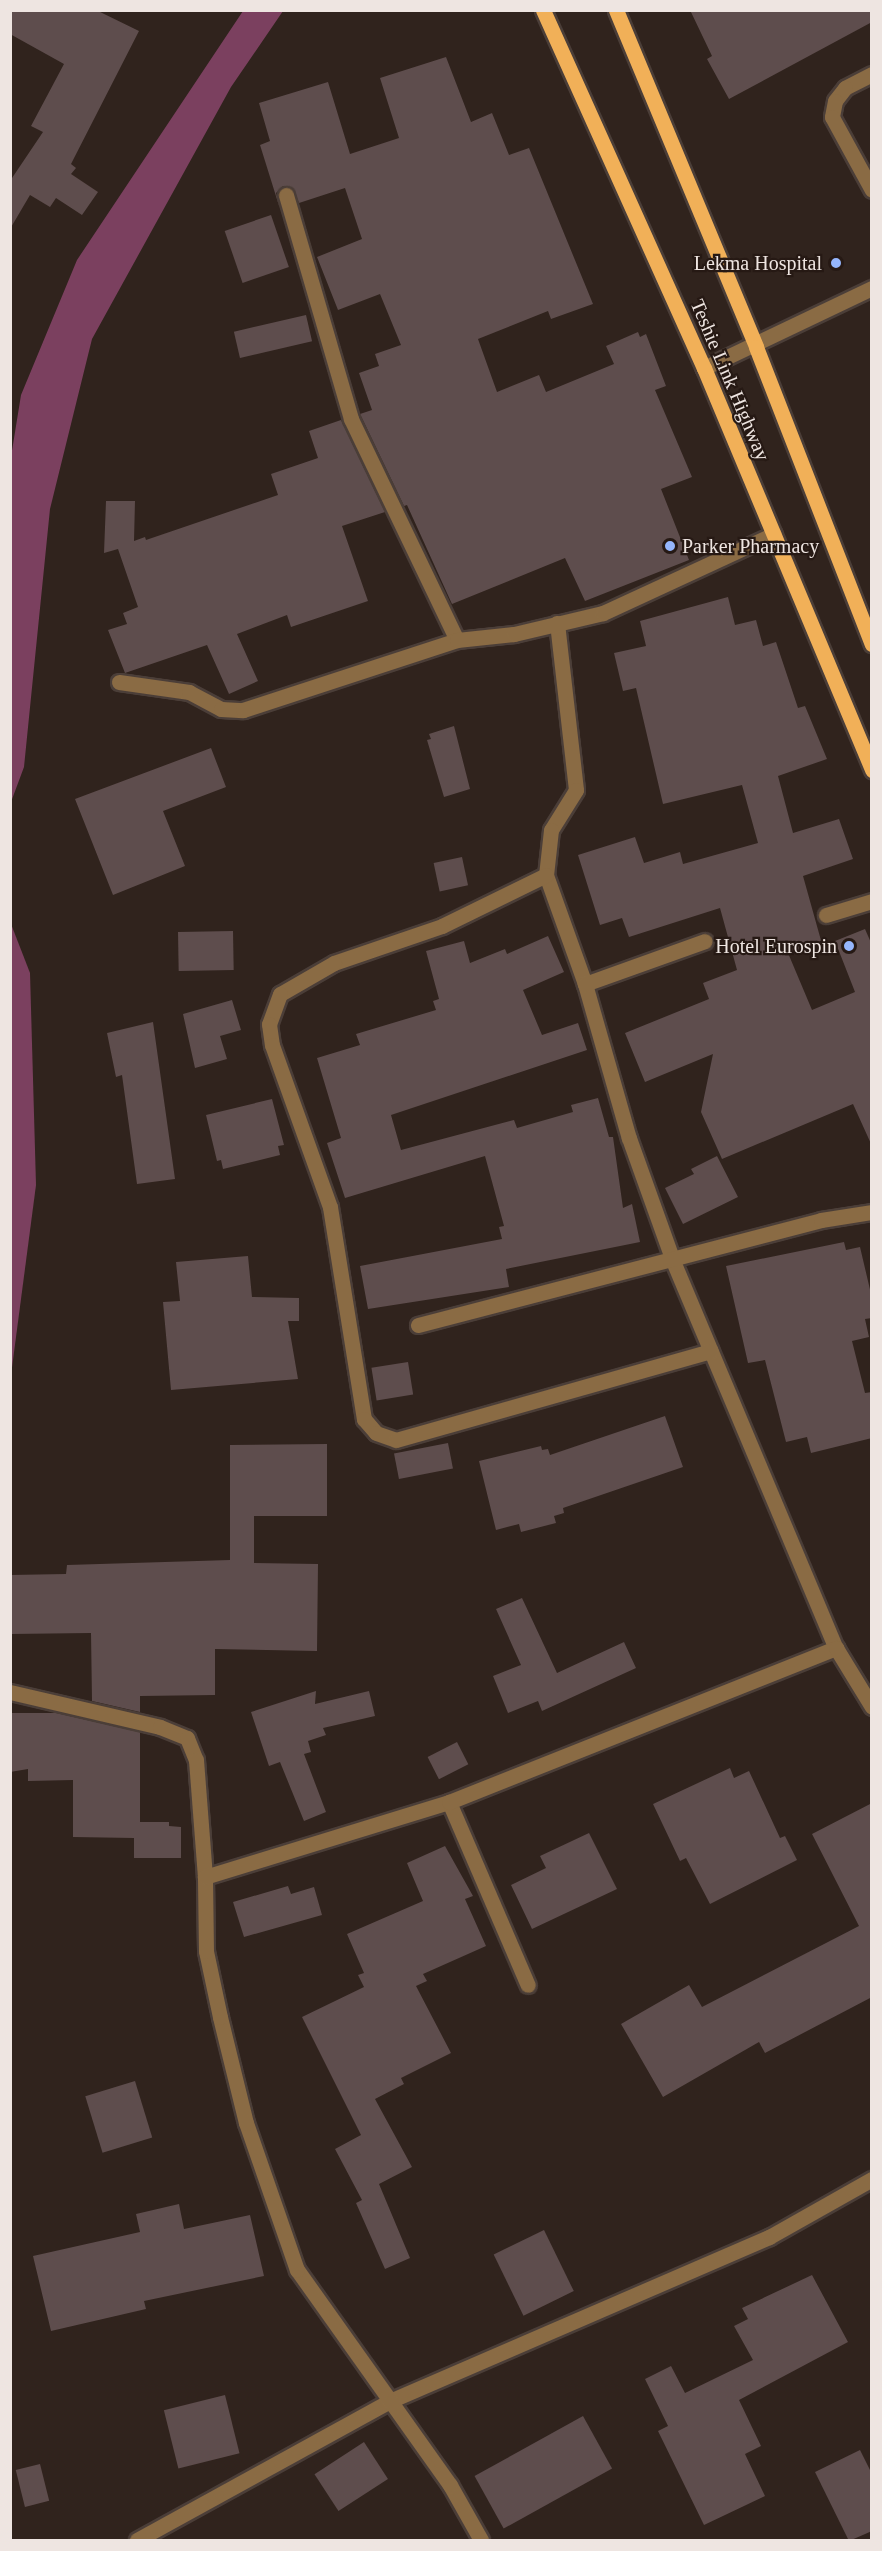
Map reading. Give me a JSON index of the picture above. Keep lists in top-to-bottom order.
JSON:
{
  "streets": {
    "main road": ["Teshie Link Highway"]
  },
  "places": ["Lekma Hospital", "Parker Pharmacy", "Hotel Eurospin"]
}
